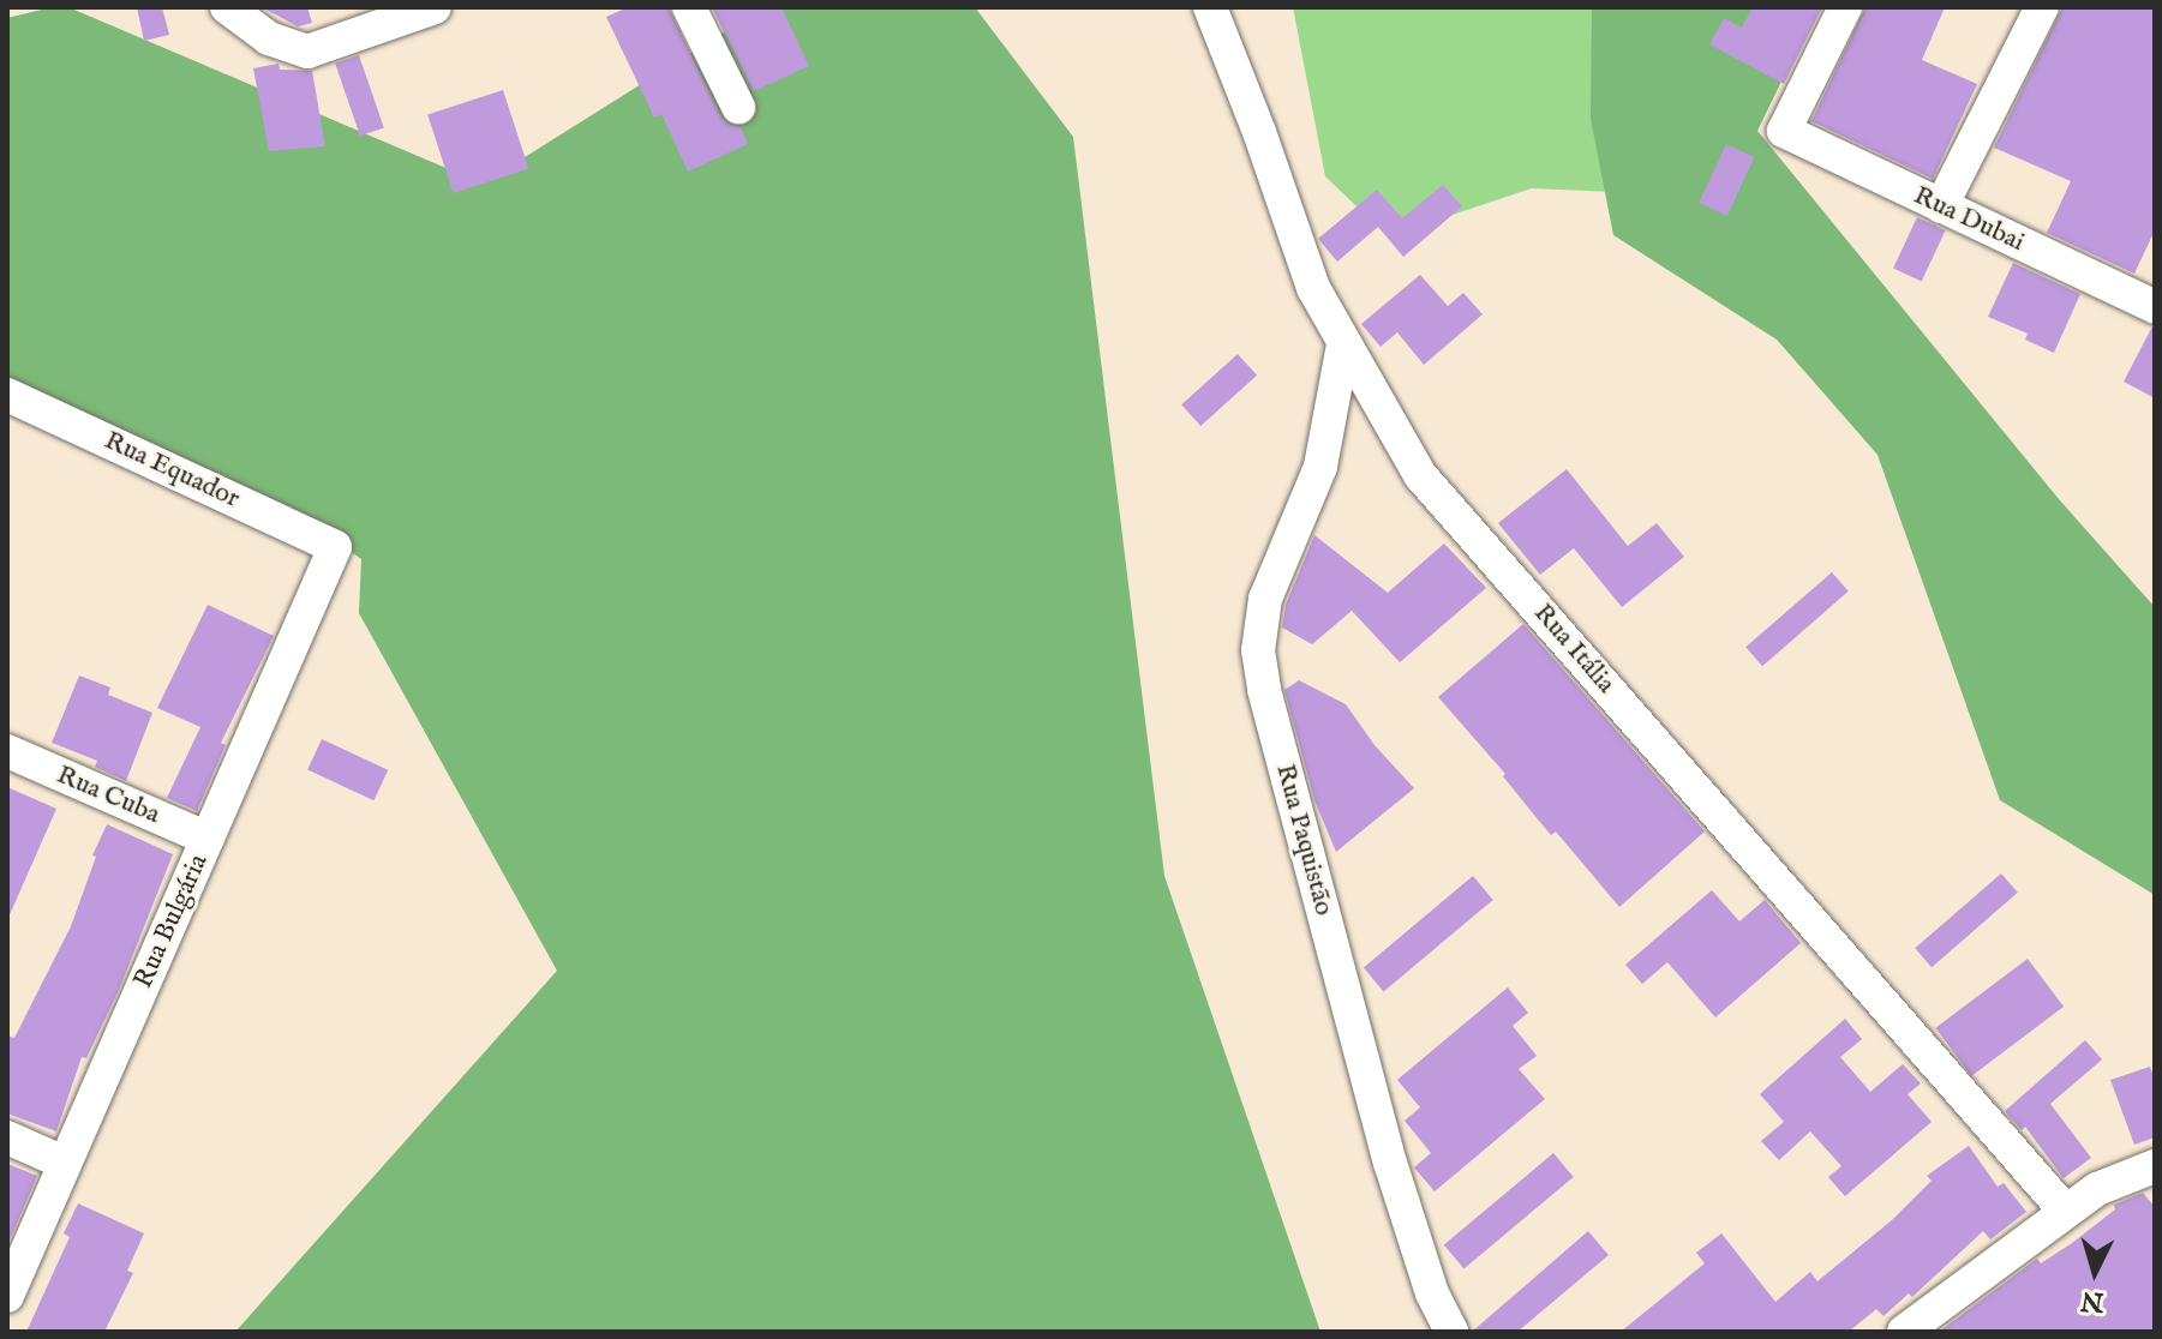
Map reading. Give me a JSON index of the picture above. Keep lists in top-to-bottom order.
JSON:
{
  "streets": {
    "street": [
      "Rua Dubai",
      "Rua Equador",
      "Rua Itália",
      "Rua Cuba",
      "Rua Paquistão",
      "Rua Bulgária"
    ]
  },
  "crossings": [
    ["Rua Equador", "Rua Bulgária"],
    ["Rua Itália", "Rua Paquistão"],
    ["Rua Cuba", "Rua Bulgária"]
  ],
  "north": "bottom"
}
